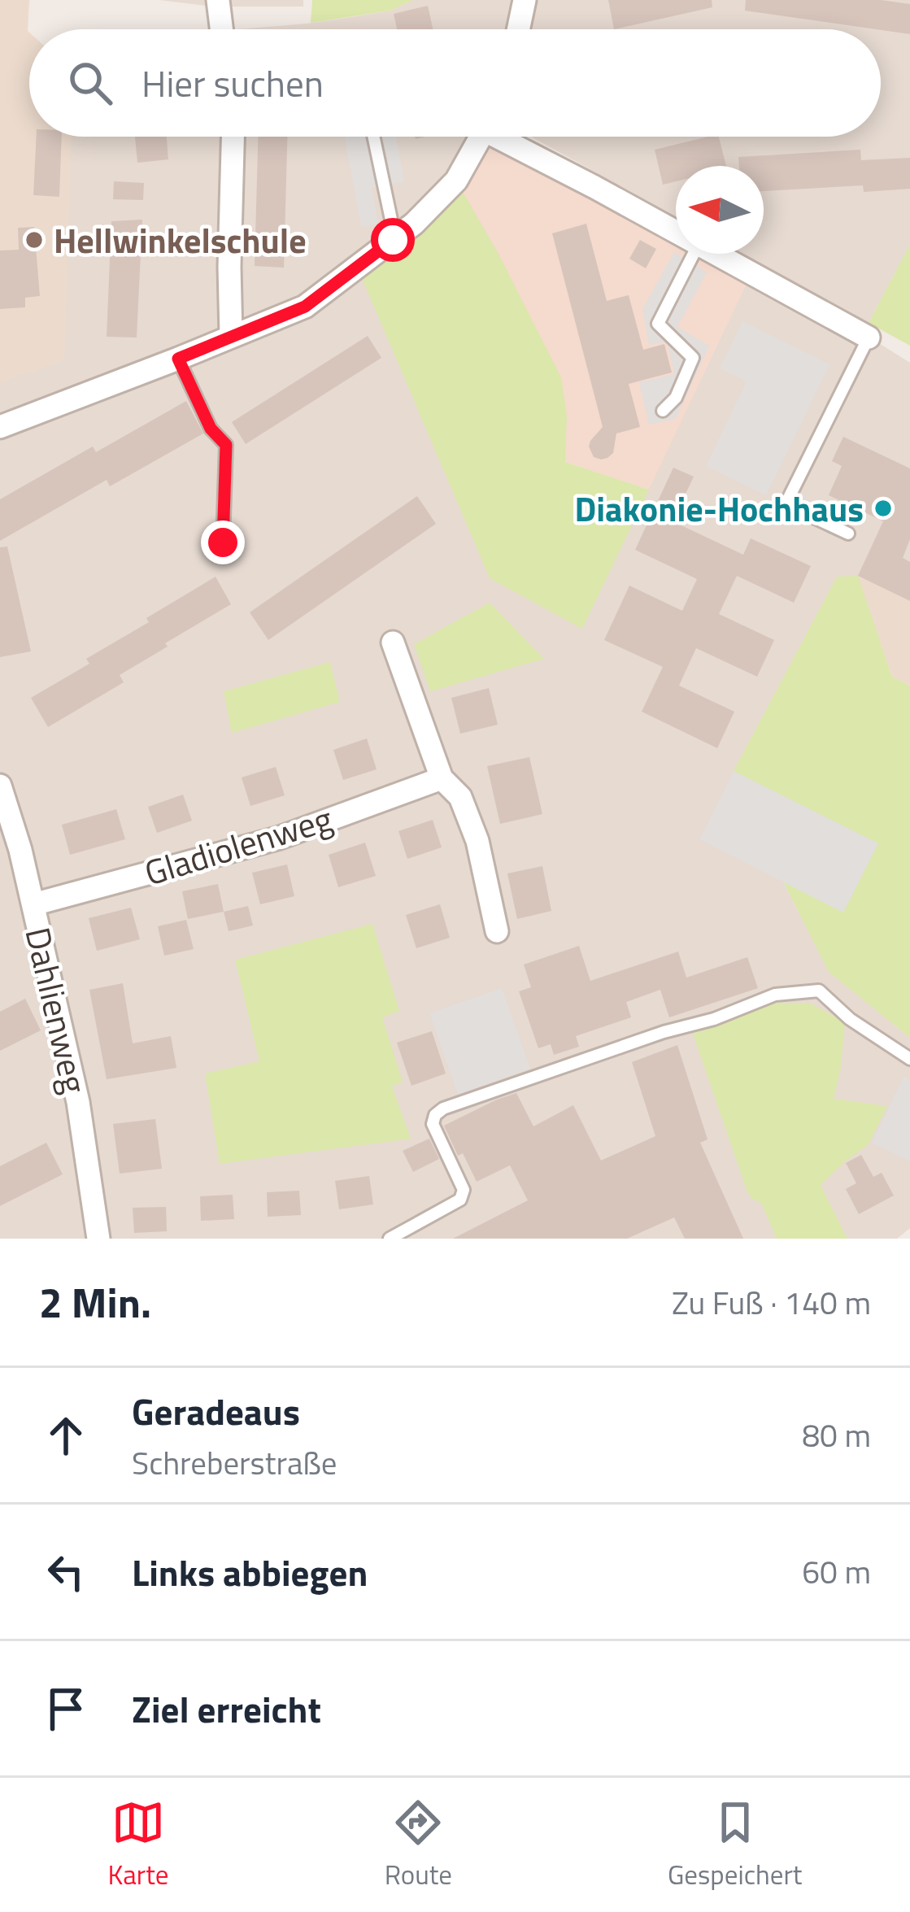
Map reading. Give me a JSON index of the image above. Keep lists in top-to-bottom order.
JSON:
{
  "streets": {
    "street": ["Gladiolenweg", "Dahlienweg"]
  },
  "crossings": [
    ["Gladiolenweg", "Dahlienweg"]
  ],
  "places": ["Hellwinkelschule", "Diakonie-Hochhaus"],
  "north": "left",
  "page": {
    "search": "Hier suchen",
    "heading": ["2 Min.", "Zu Fuß · 140 m"],
    "list": [
      ["Geradeaus", "Schreberstraße", "80 m"],
      ["Links abbiegen", "60 m"],
      "Ziel erreicht"
    ],
    "nav": ["Karte", "Route", "Gespeichert"]
  }
}
